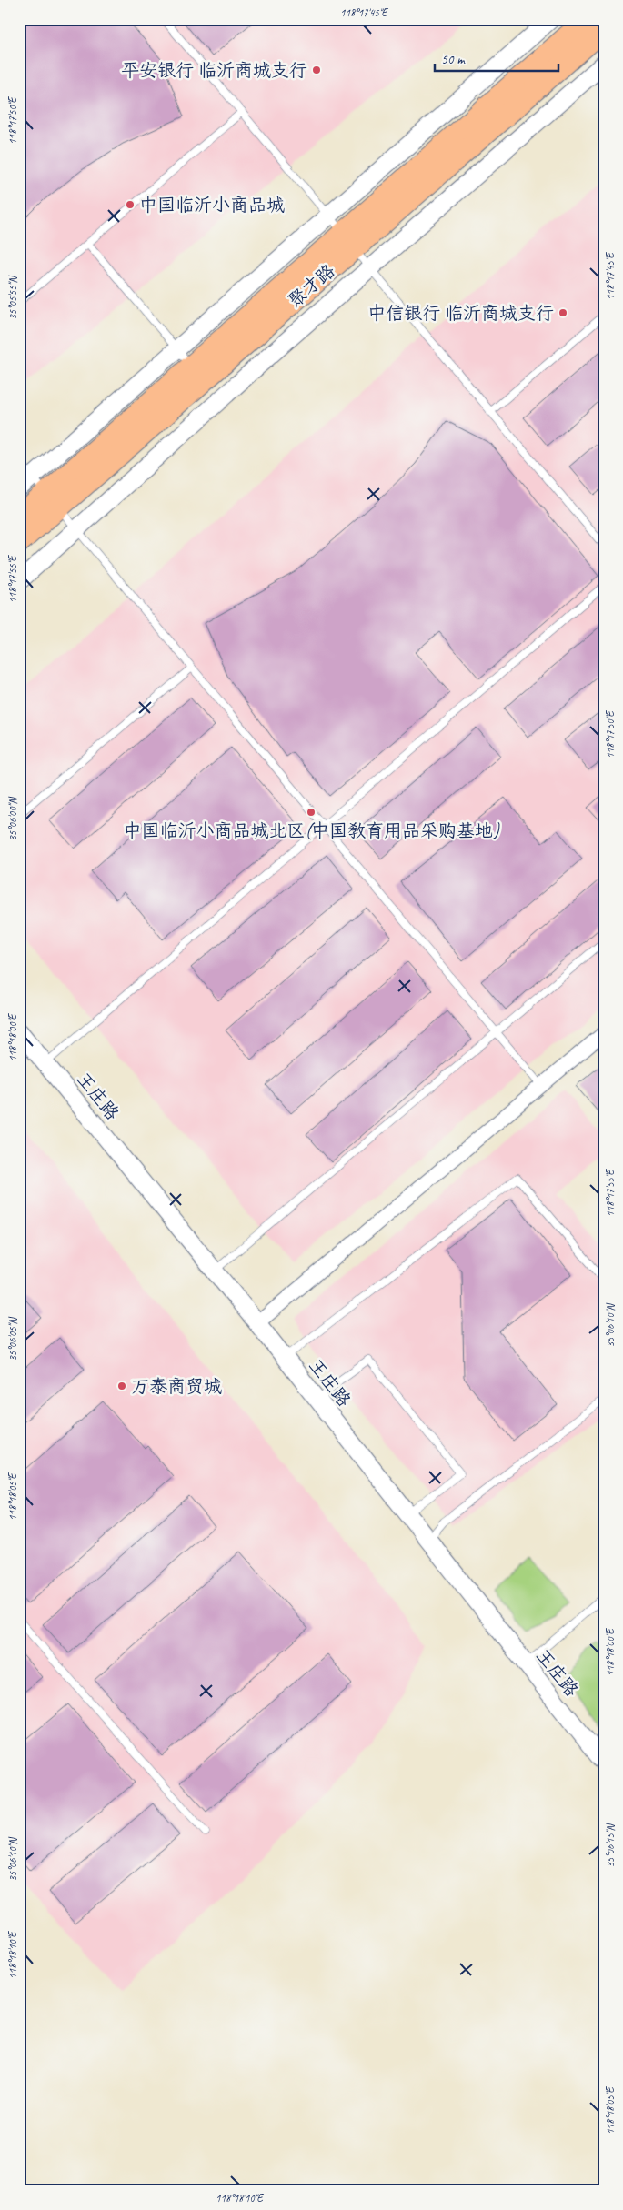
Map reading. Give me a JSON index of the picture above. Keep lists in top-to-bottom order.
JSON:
{
  "streets": {
    "main road": ["聚才路"],
    "street": ["王庄路"]
  },
  "places": [
    "平安银行 临沂商城支行",
    "中国临沂小商品城",
    "中信银行 临沂商城支行",
    "中国临沂小商品城北区(中国教育用品采购基地)",
    "万泰商贸城"
  ],
  "scale_bar": "50 m",
  "coordinates": [
    "118°17'45\"E",
    "118°17'50\"E",
    "35°05'55\"N",
    "118°17'55\"E",
    "35°06'00\"N",
    "118°18'00\"E",
    "35°06'10\"N",
    "35°06'05\"N",
    "118°18'05\"E",
    "35°06'15\"N",
    "118°18'10\"E"
  ]
}
